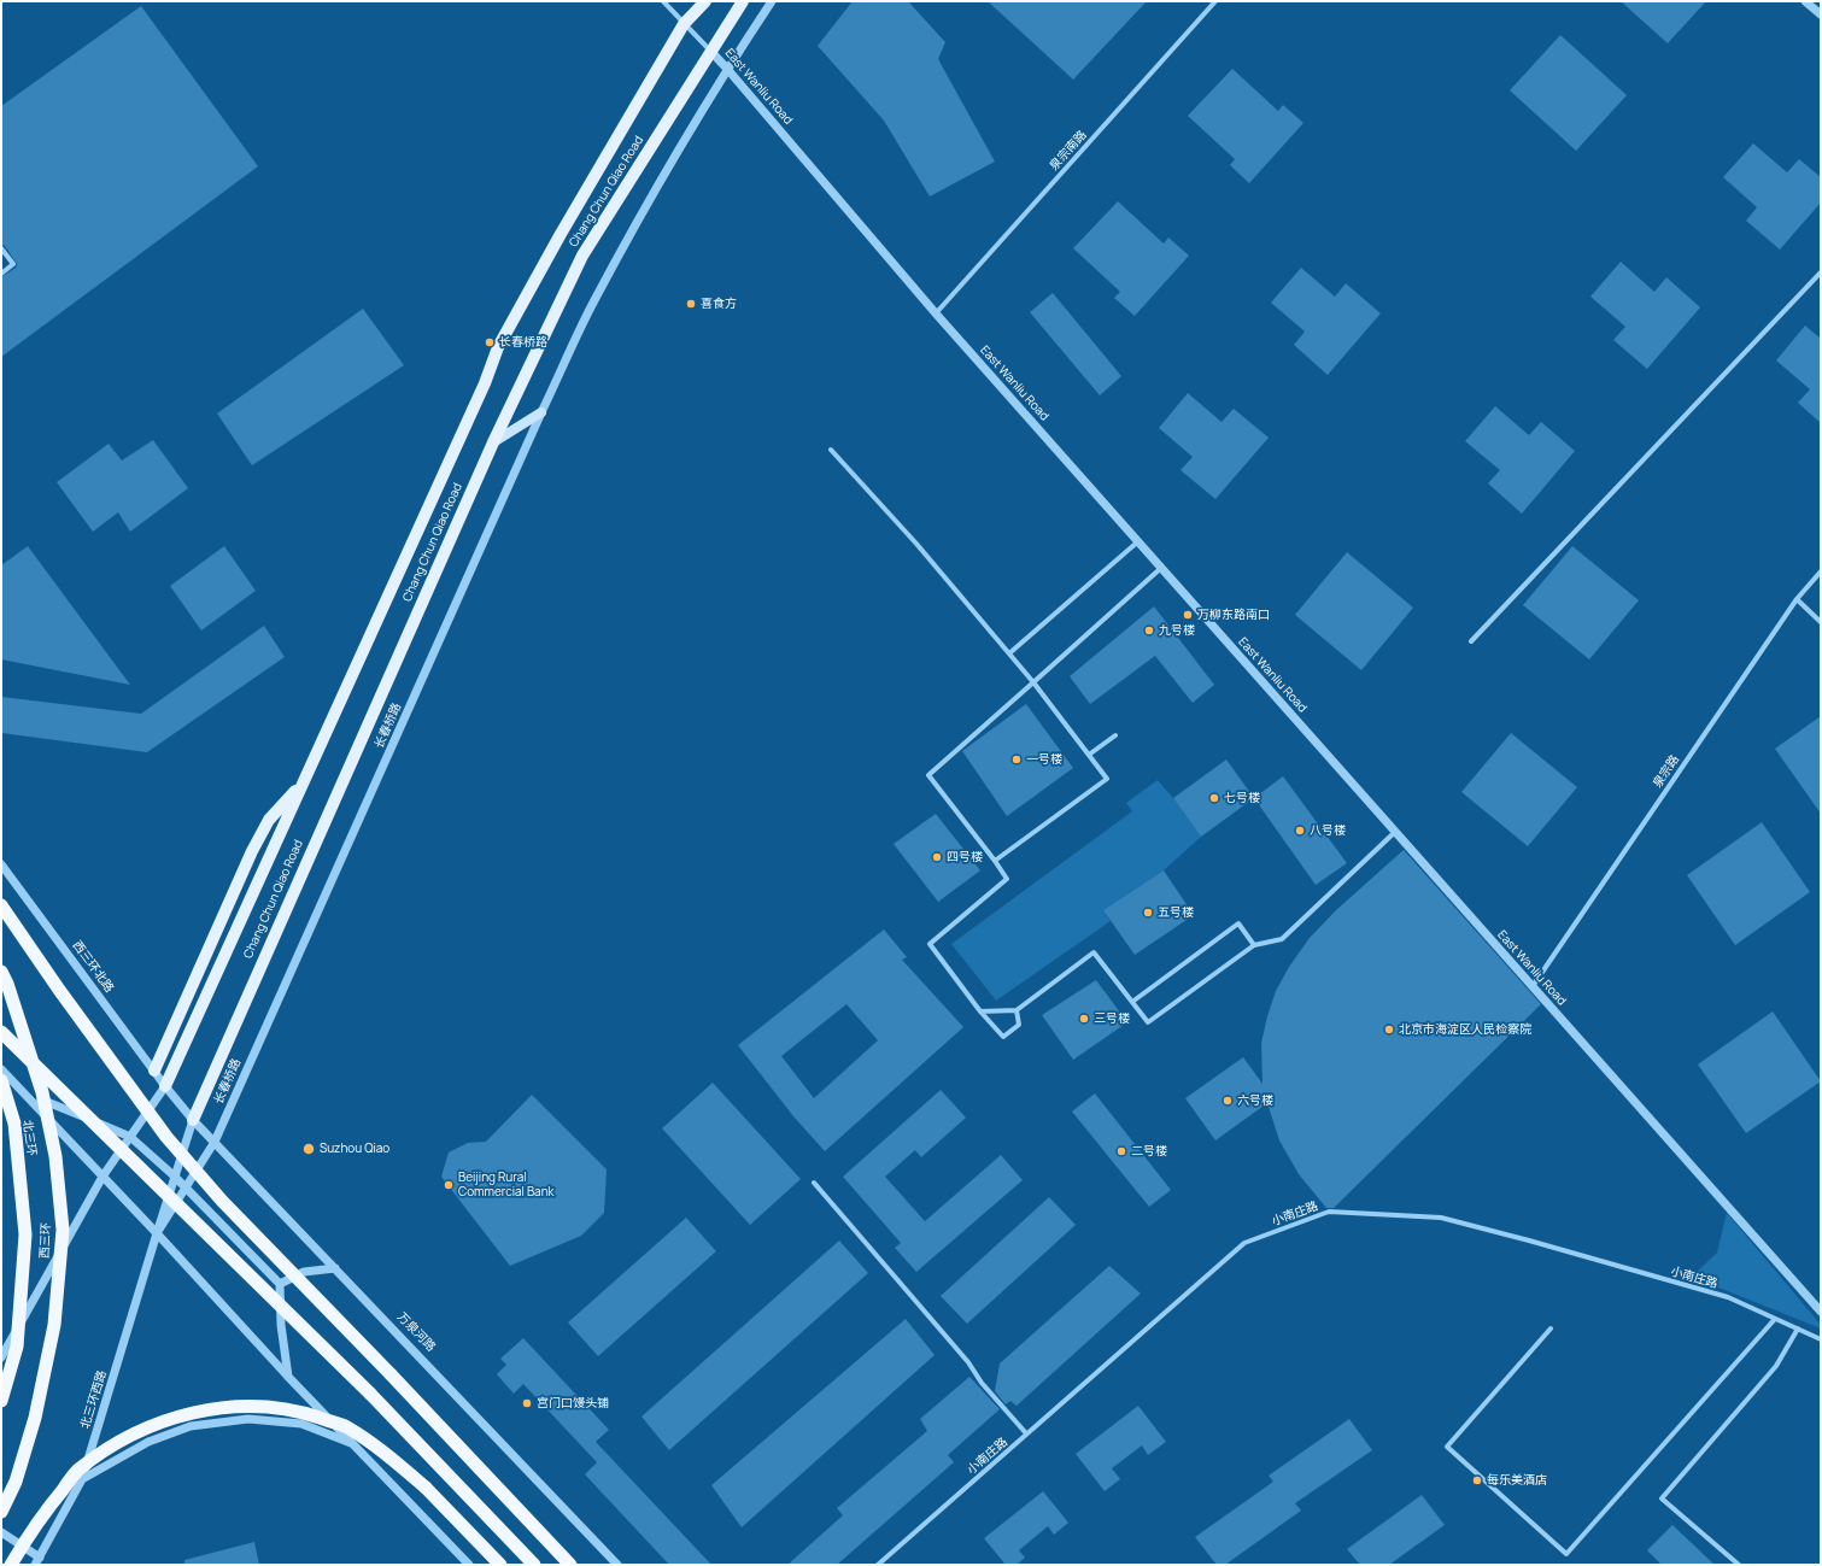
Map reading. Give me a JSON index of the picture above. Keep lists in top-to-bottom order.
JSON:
{
  "streets": {
    "highway": ["北三环", "西三环"],
    "main road": ["Chang Chun Qiao Road"],
    "street": [
      "East Wanliu Road",
      "泉宗南路",
      "长春桥路",
      "泉宗路",
      "西三环北路",
      "小南庄路",
      "万泉河路",
      "北三环西路"
    ]
  },
  "crossings": [
    ["East Wanliu Road", "泉宗南路"],
    ["East Wanliu Road", "Chang Chun Qiao Road"],
    ["East Wanliu Road", "长春桥路"],
    ["East Wanliu Road", "泉宗路"],
    ["Chang Chun Qiao Road", "西三环北路"],
    ["Chang Chun Qiao Road", "万泉河路"],
    ["长春桥路", "万泉河路"],
    ["长春桥路", "北三环西路"],
    ["西三环北路", "万泉河路"]
  ],
  "places": [
    "喜食方",
    "长春桥路",
    "万柳东路南口",
    "九号楼",
    "一号楼",
    "七号楼",
    "八号楼",
    "四号楼",
    "五号楼",
    "三号楼",
    "北京市海淀区人民检察院",
    "六号楼",
    "Suzhou Qiao",
    "二号楼",
    "Beijing Rural Commercial Bank",
    "宫门口馒头铺",
    "每乐美酒店"
  ]
}
